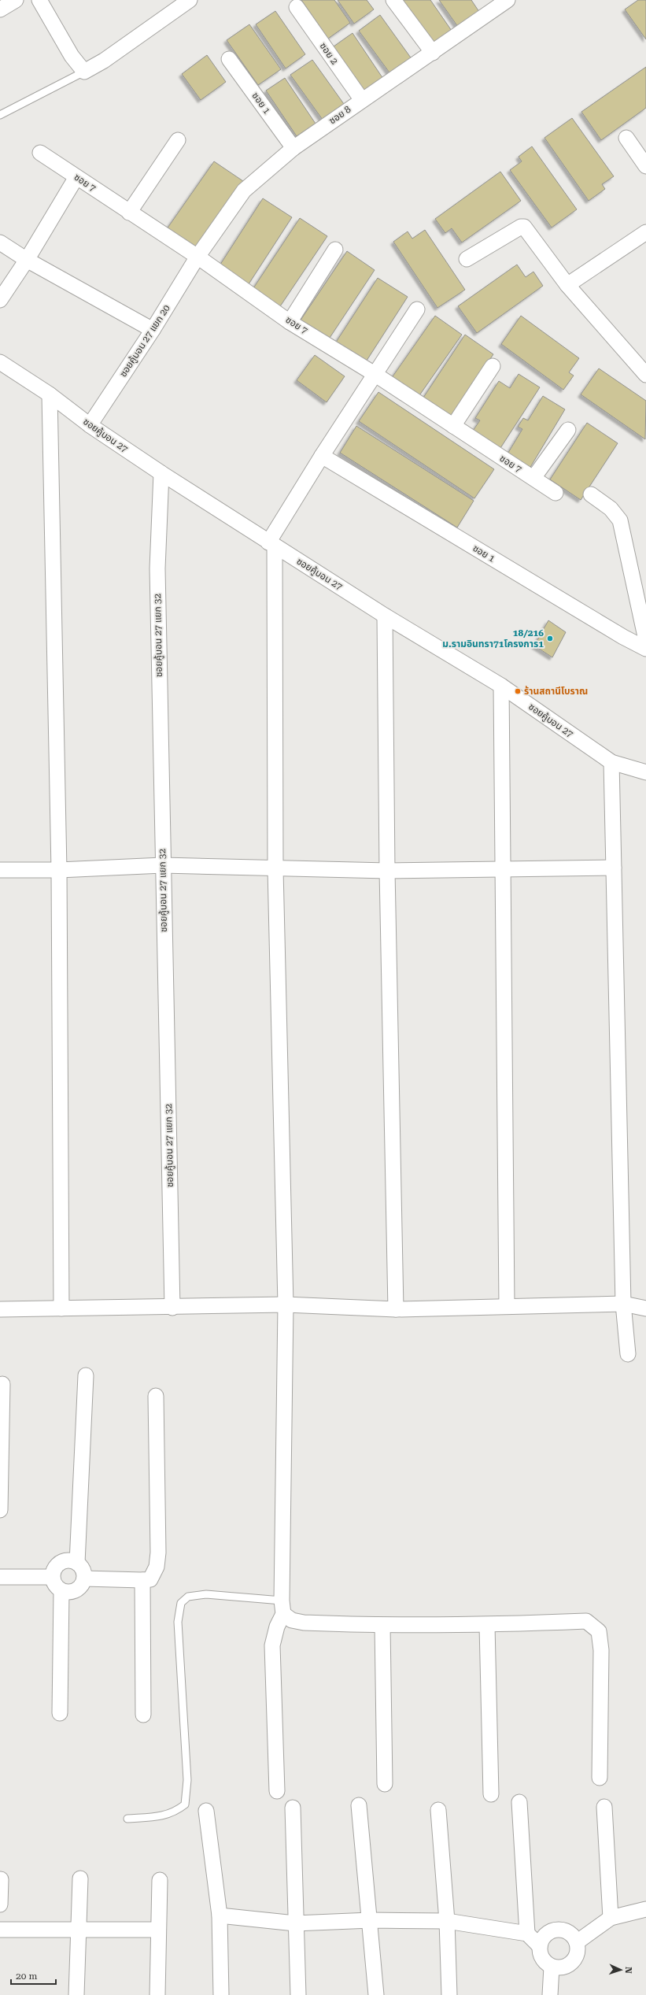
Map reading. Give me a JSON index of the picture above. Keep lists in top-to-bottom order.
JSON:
{
  "streets": {
    "street": [
      "ซอย 2",
      "ซอย 1",
      "ซอย 8",
      "ซอย 7",
      "ซอยคู้บอน 27 แยก 20",
      "ซอยคู้บอน 27",
      "ซอยคู้บอน 27 แยก 32"
    ]
  },
  "crossings": [
    ["ซอย 2", "ซอย 8"],
    ["ซอย 1", "ซอย 8"],
    ["ซอย 8", "ซอย 7"],
    ["ซอย 8", "ซอยคู้บอน 27 แยก 20"],
    ["ซอย 7", "ซอยคู้บอน 27 แยก 20"],
    ["ซอยคู้บอน 27 แยก 20", "ซอยคู้บอน 27"],
    ["ซอยคู้บอน 27", "ซอยคู้บอน 27 แยก 32"]
  ],
  "places": ["18/216 ม.รามอินทรา71โครงการ1", "ร้านสถานีโบราณ"],
  "scale_bar": "20 m",
  "north": "right"
}
